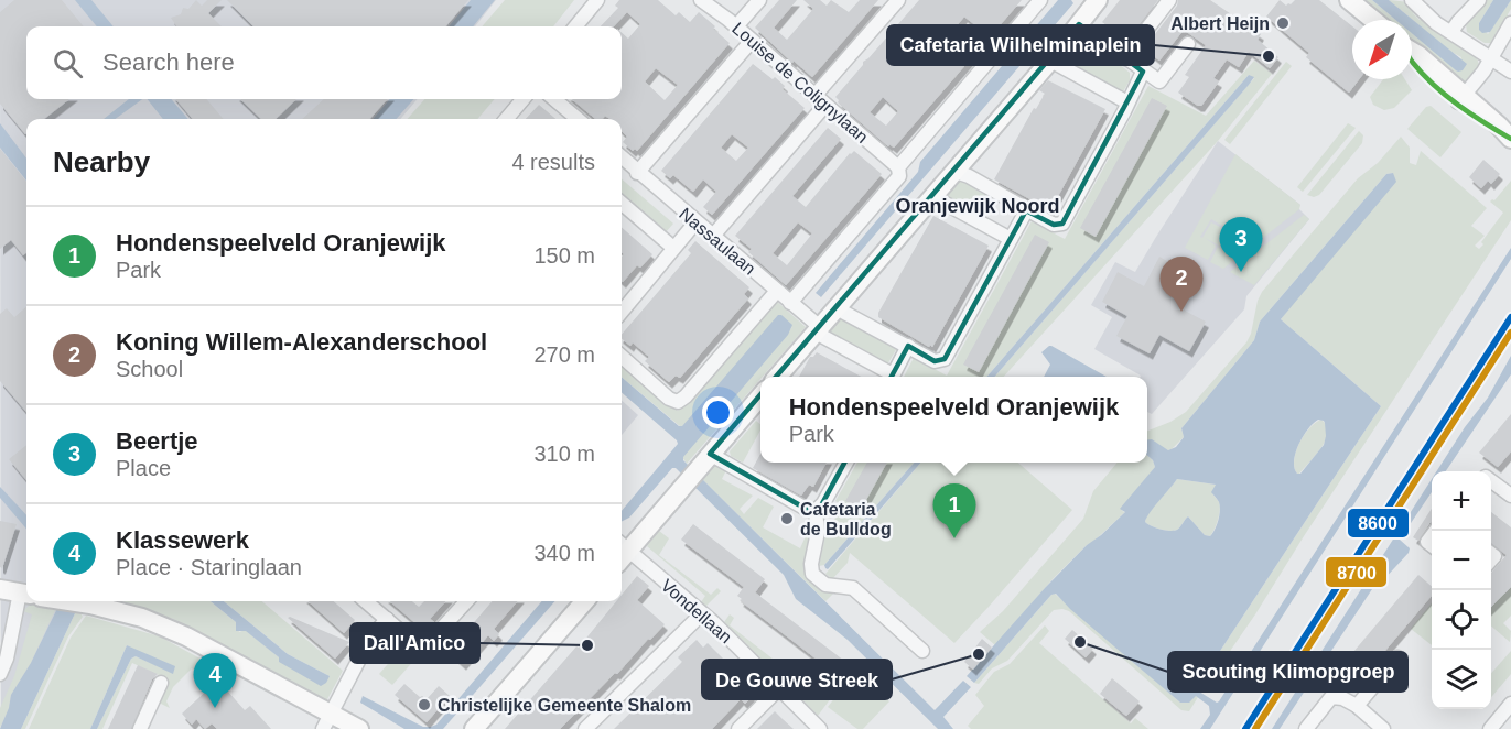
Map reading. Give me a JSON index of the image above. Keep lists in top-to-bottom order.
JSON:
{
  "streets": {
    "street": ["Louise de Colignylaan", "Nassaulaan", "Vondellaan"]
  },
  "districts": ["Oranjewijk Noord"],
  "places": [
    "Albert Heijn",
    "Cafetaria Wilhelminaplein",
    "Cafetaria de Bulldog",
    "Scouting Klimopgroep",
    "Dall'Amico",
    "De Gouwe Streek",
    "Christelijke Gemeente Shalom"
  ],
  "lines": ["transit line 8600", "transit line 8700"],
  "north": "bottom left",
  "page": {
    "search": "Search here",
    "heading": ["Nearby", "4 results"],
    "list": [
      {
        "mark": "1",
        "name": "Hondenspeelveld Oranjewijk",
        "note": "Park",
        "value": "150 m"
      },
      {
        "mark": "2",
        "name": "Koning Willem-Alexanderschool",
        "note": "School",
        "value": "270 m"
      },
      {
        "mark": "3",
        "name": "Beertje",
        "note": "Place",
        "value": "310 m"
      },
      {
        "mark": "4",
        "name": "Klassewerk",
        "note": "Place · Staringlaan",
        "value": "340 m"
      }
    ],
    "pins": [
      "3",
      "2",
      "1",
      "4"
    ],
    "popup": ["Hondenspeelveld Oranjewijk", "Park"],
    "map_buttons": ["+", "−"]
  }
}
